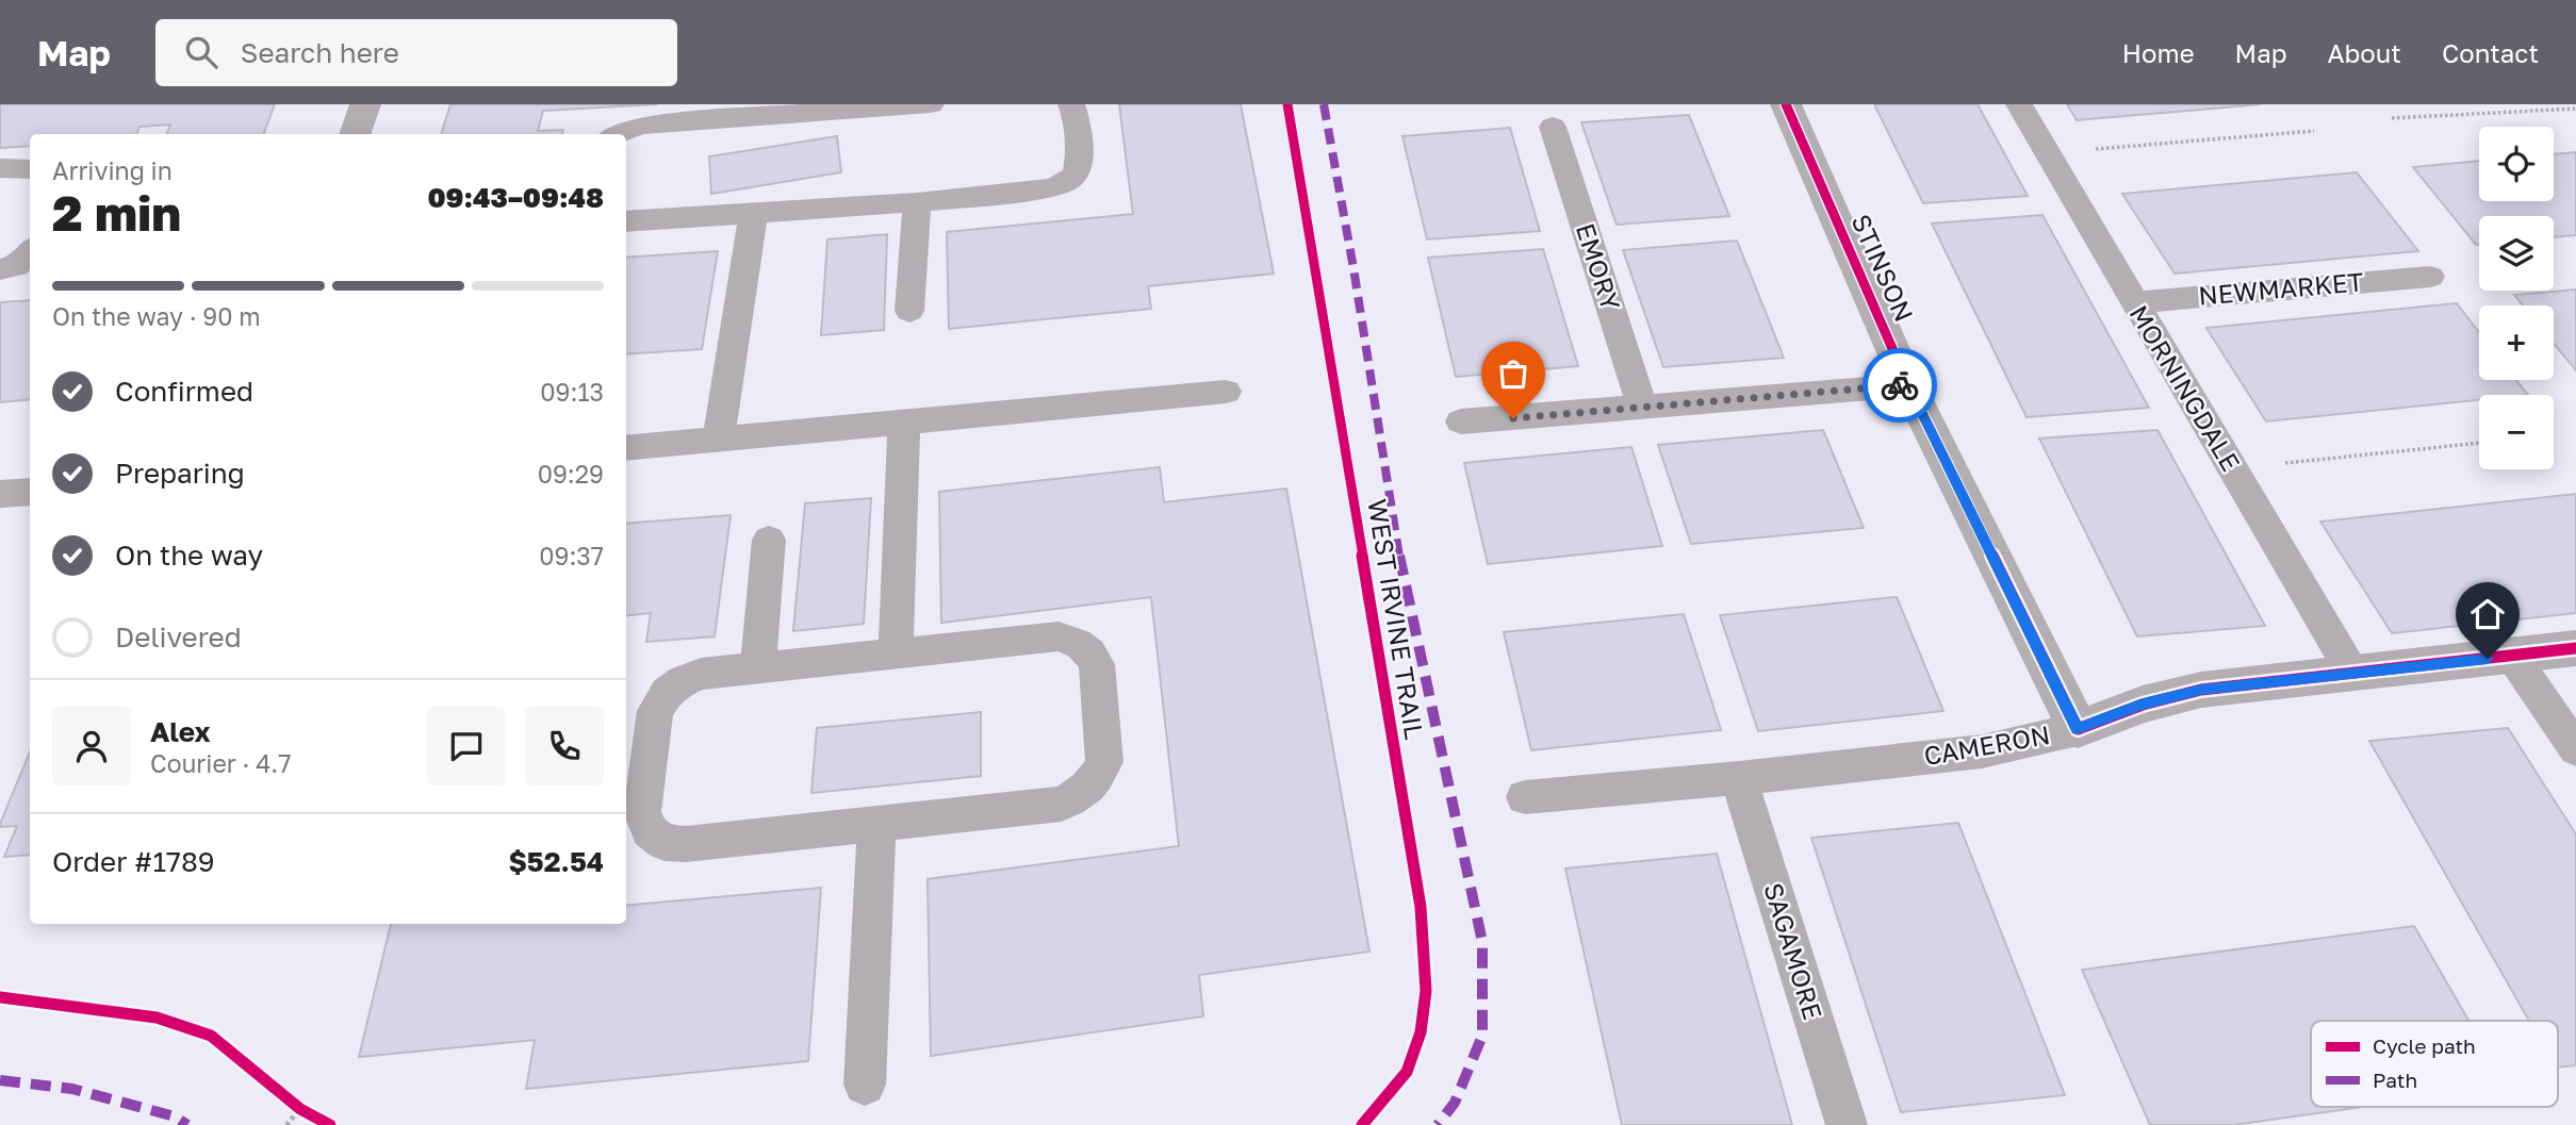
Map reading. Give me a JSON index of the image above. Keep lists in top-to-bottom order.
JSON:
{
  "streets": {
    "street": ["STINSON", "CAMERON"],
    "lane": [
      "EMORY",
      "NEWMARKET",
      "MORNINGDALE",
      "SAGAMORE"
    ],
    "cycle path": ["WEST IRVINE TRAIL"]
  },
  "crossings": [
    ["STINSON", "CAMERON"],
    ["NEWMARKET", "MORNINGDALE"],
    ["MORNINGDALE", "CAMERON"],
    ["CAMERON", "SAGAMORE"]
  ],
  "legend": ["Cycle path", "Path"],
  "page": {
    "header": "Map",
    "search": "Search here",
    "nav": [
      "Home",
      "Map",
      "About",
      "Contact"
    ],
    "map_buttons": ["+", "−"],
    "heading": ["2 min", "Arriving in", "09:43–09:48"],
    "panel": [
      "Alex",
      "Courier · 4.7",
      "Order #1789",
      "$52.54"
    ],
    "bar": "On the way · 90 m",
    "list": [
      ["Confirmed", "09:13"],
      ["Preparing", "09:29"],
      ["On the way", "09:37"],
      "Delivered"
    ]
  }
}
